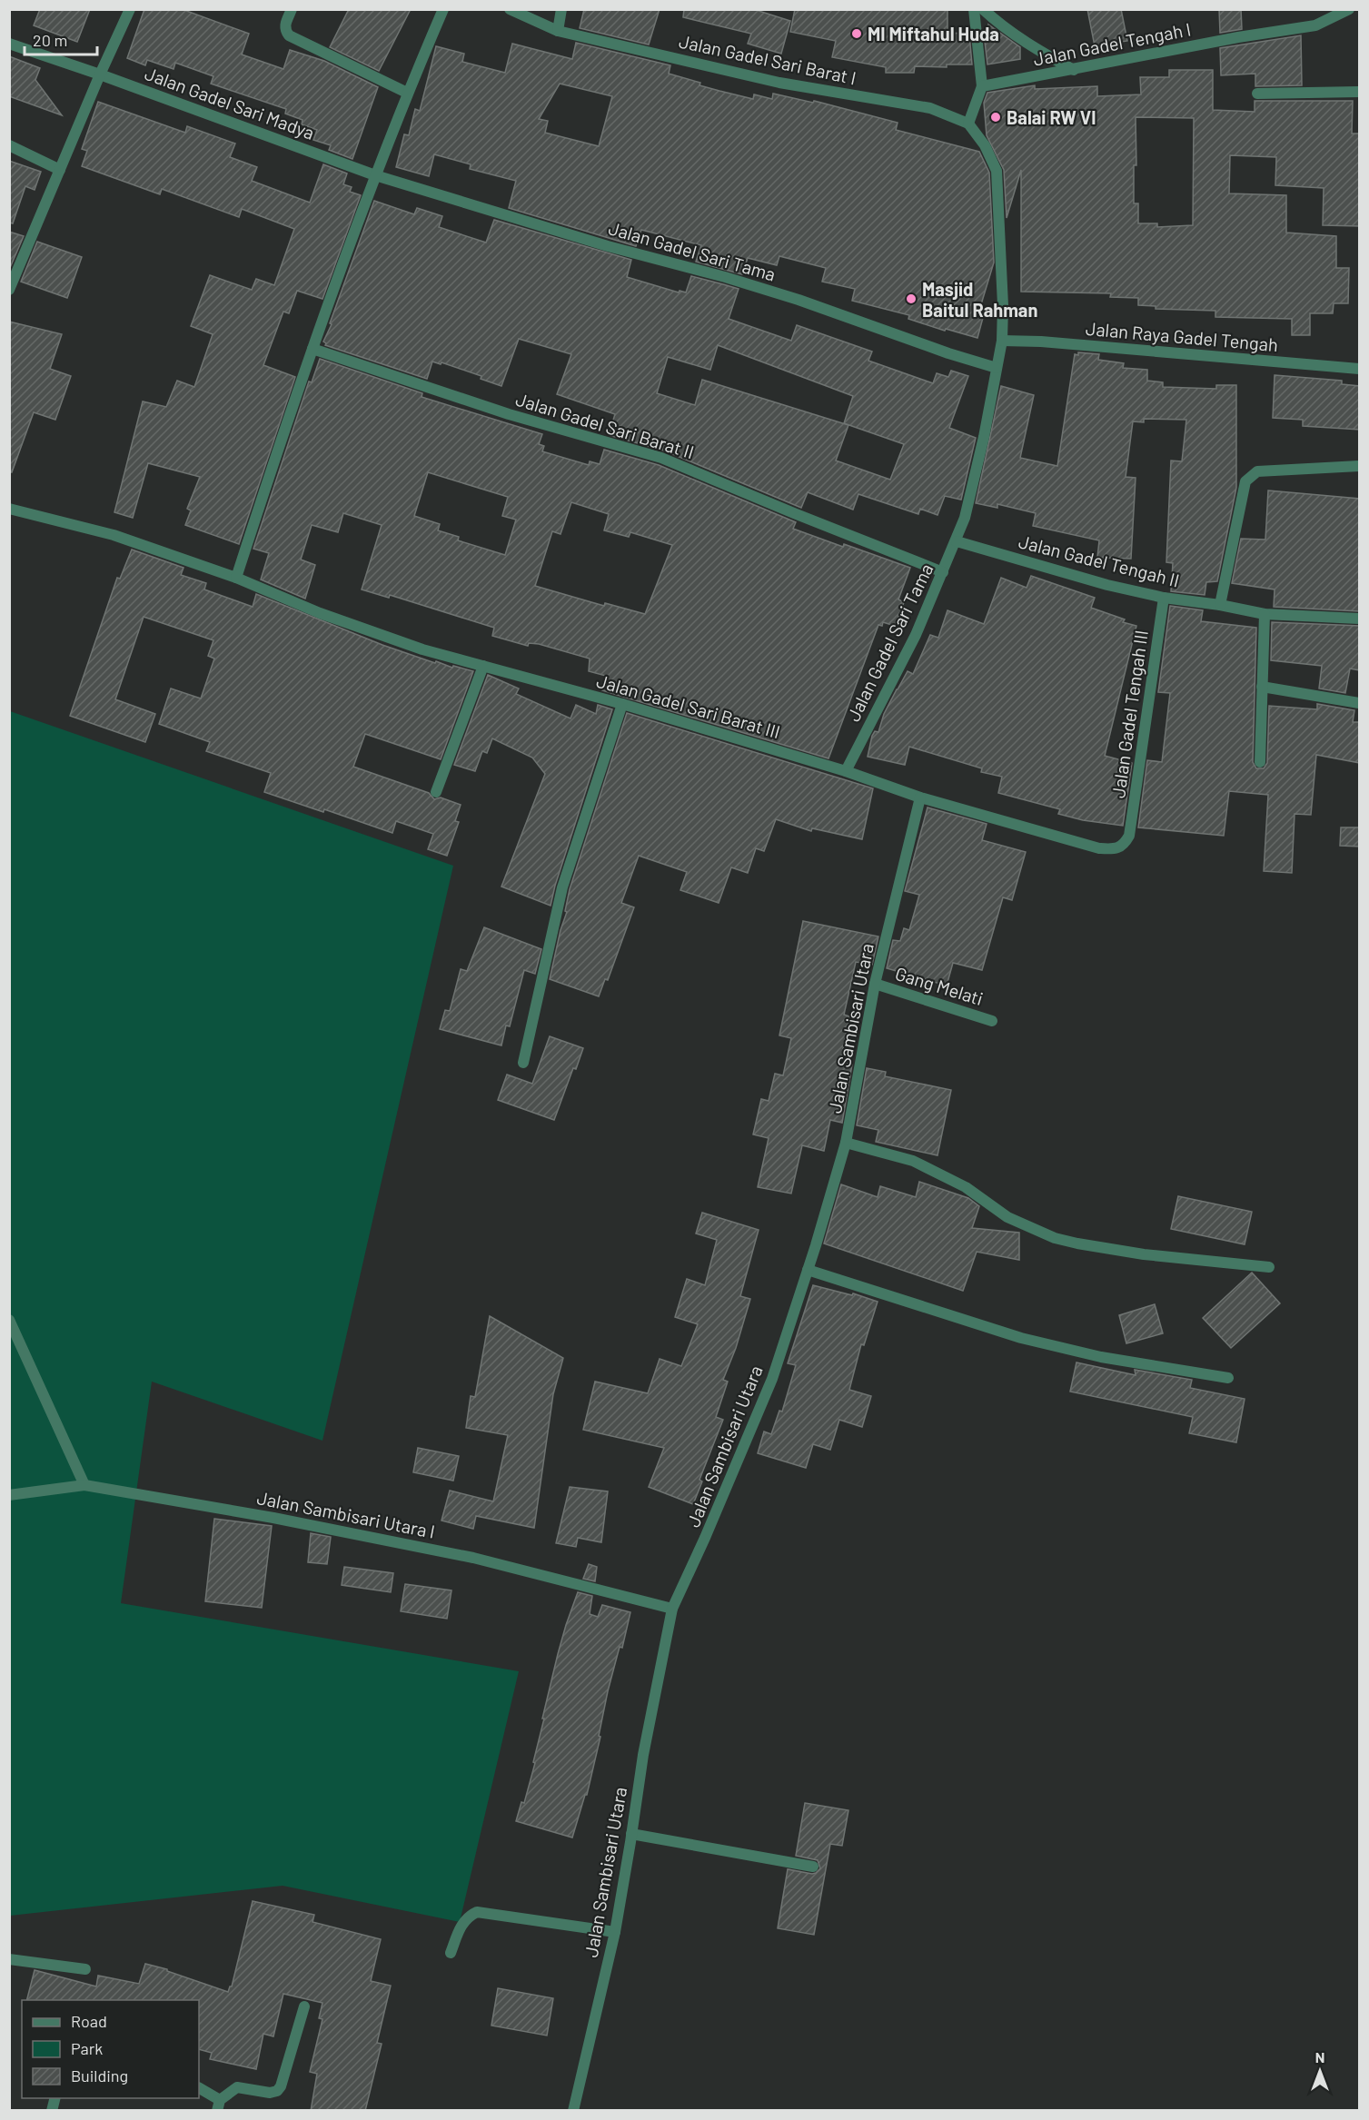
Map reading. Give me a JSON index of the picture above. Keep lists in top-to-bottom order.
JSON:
{
  "streets": {
    "street": [
      "Jalan Gadel Tengah I",
      "Jalan Gadel Sari Barat I",
      "Jalan Gadel Sari Madya",
      "Jalan Gadel Sari Tama",
      "Jalan Raya Gadel Tengah",
      "Jalan Gadel Sari Barat II",
      "Jalan Gadel Tengah II",
      "Jalan Gadel Sari Barat III",
      "Jalan Gadel Tengah III",
      "Gang Melati",
      "Jalan Sambisari Utara",
      "Jalan Sambisari Utara I"
    ]
  },
  "crossings": [
    ["Jalan Gadel Sari Barat I", "Jalan Gadel Sari Tama"],
    ["Jalan Gadel Sari Madya", "Jalan Gadel Sari Tama"],
    ["Jalan Gadel Sari Tama", "Jalan Raya Gadel Tengah"],
    ["Jalan Gadel Sari Tama", "Jalan Gadel Sari Barat II"],
    ["Jalan Gadel Sari Tama", "Jalan Gadel Tengah II"],
    ["Jalan Gadel Sari Tama", "Jalan Gadel Sari Barat III"],
    ["Jalan Gadel Tengah II", "Jalan Gadel Tengah III"],
    ["Jalan Gadel Sari Barat III", "Jalan Gadel Tengah III"],
    ["Jalan Gadel Sari Barat III", "Jalan Sambisari Utara"],
    ["Gang Melati", "Jalan Sambisari Utara"],
    ["Jalan Sambisari Utara", "Jalan Sambisari Utara I"]
  ],
  "places": ["MI Miftahul Huda", "Balai RW VI", "Masjid Baitul Rahman"],
  "legend": ["Road", "Park", "Building"],
  "scale_bar": "20 m",
  "north": "top"
}
